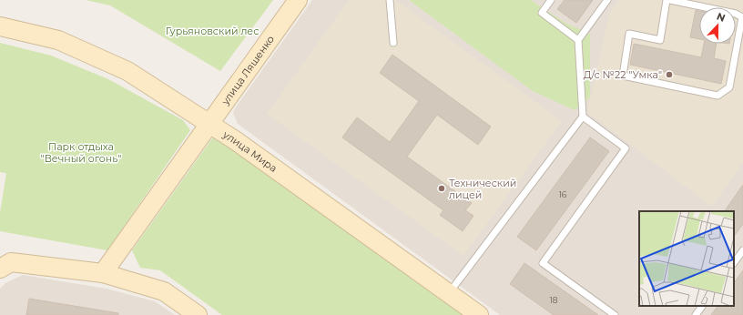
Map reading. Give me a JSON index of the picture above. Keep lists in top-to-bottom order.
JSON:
{
  "streets": {
    "main road": ["улица Ляшенко", "улица Мира"]
  },
  "crossings": [
    ["улица Ляшенко", "улица Мира"]
  ],
  "parks": ["Гурьяновский лес", "Парк отдыха \"Вечный огонь\""],
  "places": ["Д/с №22 \"Умка\"", "Технический лицей"],
  "house_numbers": ["16", "18"],
  "north": "top"
}
